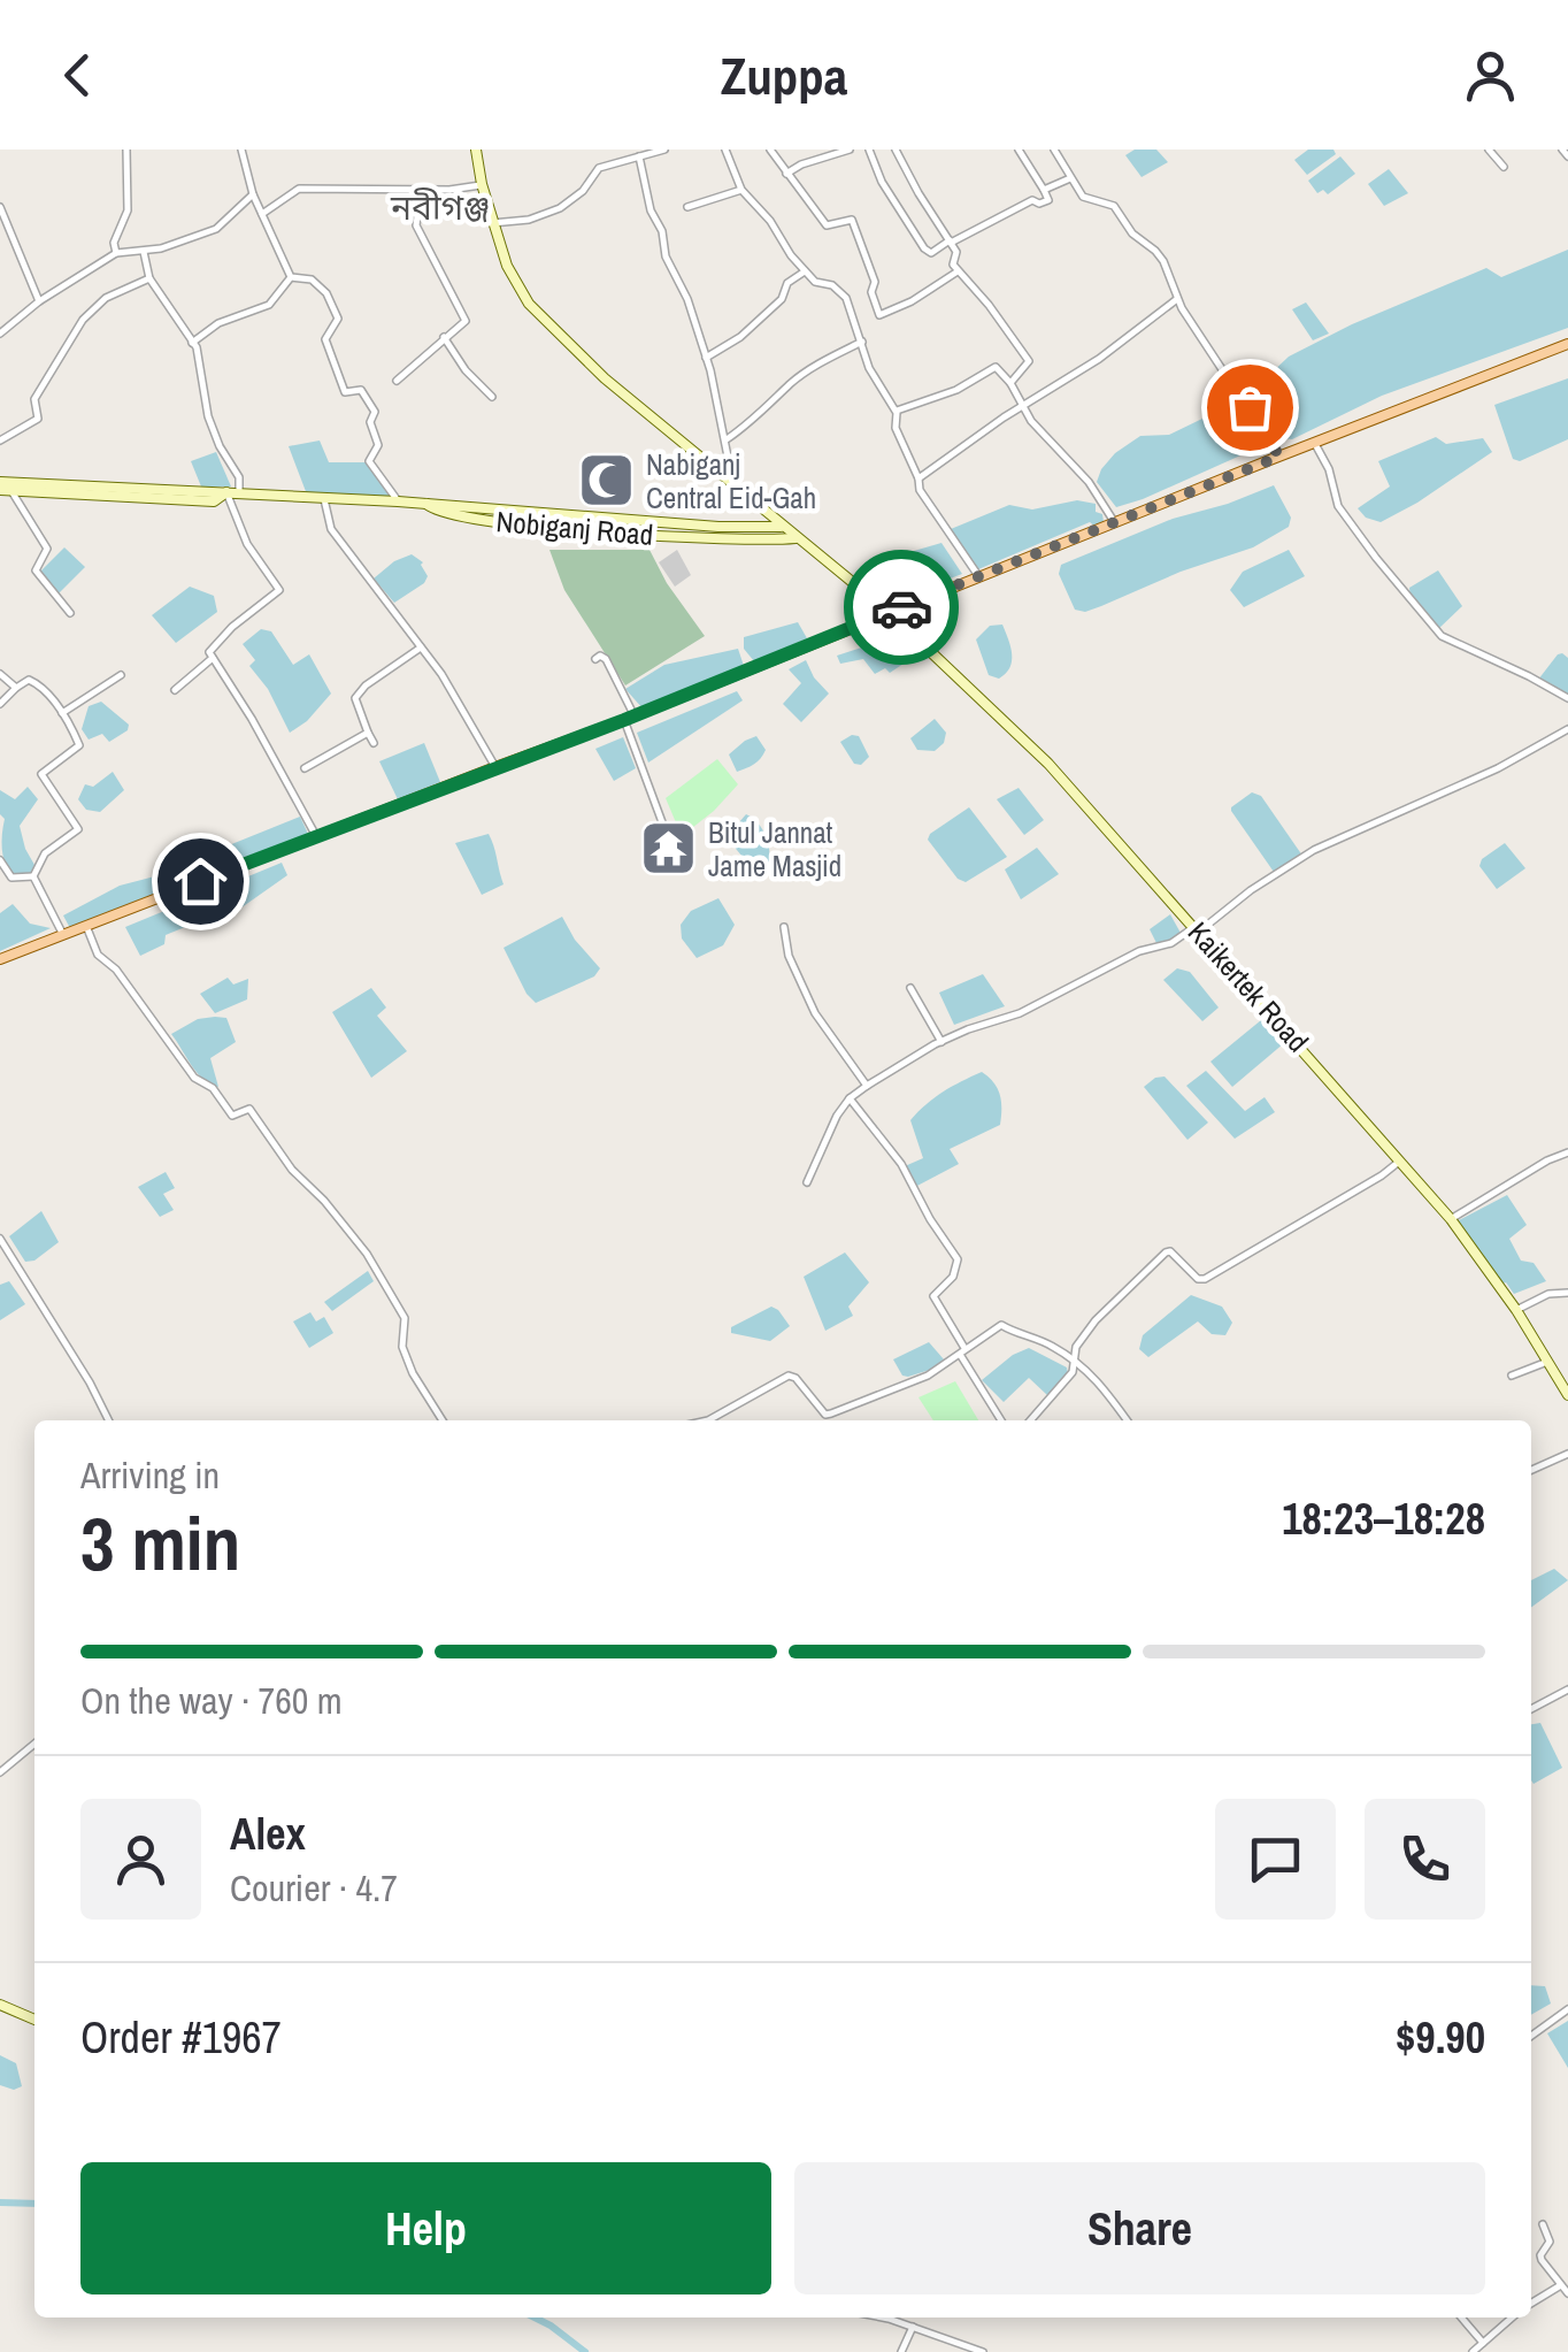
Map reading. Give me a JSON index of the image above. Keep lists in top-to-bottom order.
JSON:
{
  "streets": {
    "main road": ["Nobiganj Road", "Kaikertek Road"]
  },
  "crossings": [
    ["Nobiganj Road", "Kaikertek Road"]
  ],
  "districts": ["নবীগঞ্জ"],
  "places": {
    "mosque": ["Nabiganj Central Eid-Gah"],
    "temple": ["Bitul Jannat Jame Masjid"]
  },
  "page": {
    "header": "Zuppa",
    "heading": ["3 min", "Arriving in", "18:23–18:28"],
    "panel": [
      "Alex",
      "Courier · 4.7",
      "Order #1967",
      "$9.90"
    ],
    "bar": "On the way · 760 m",
    "buttons": ["Help", "Share"]
  }
}
